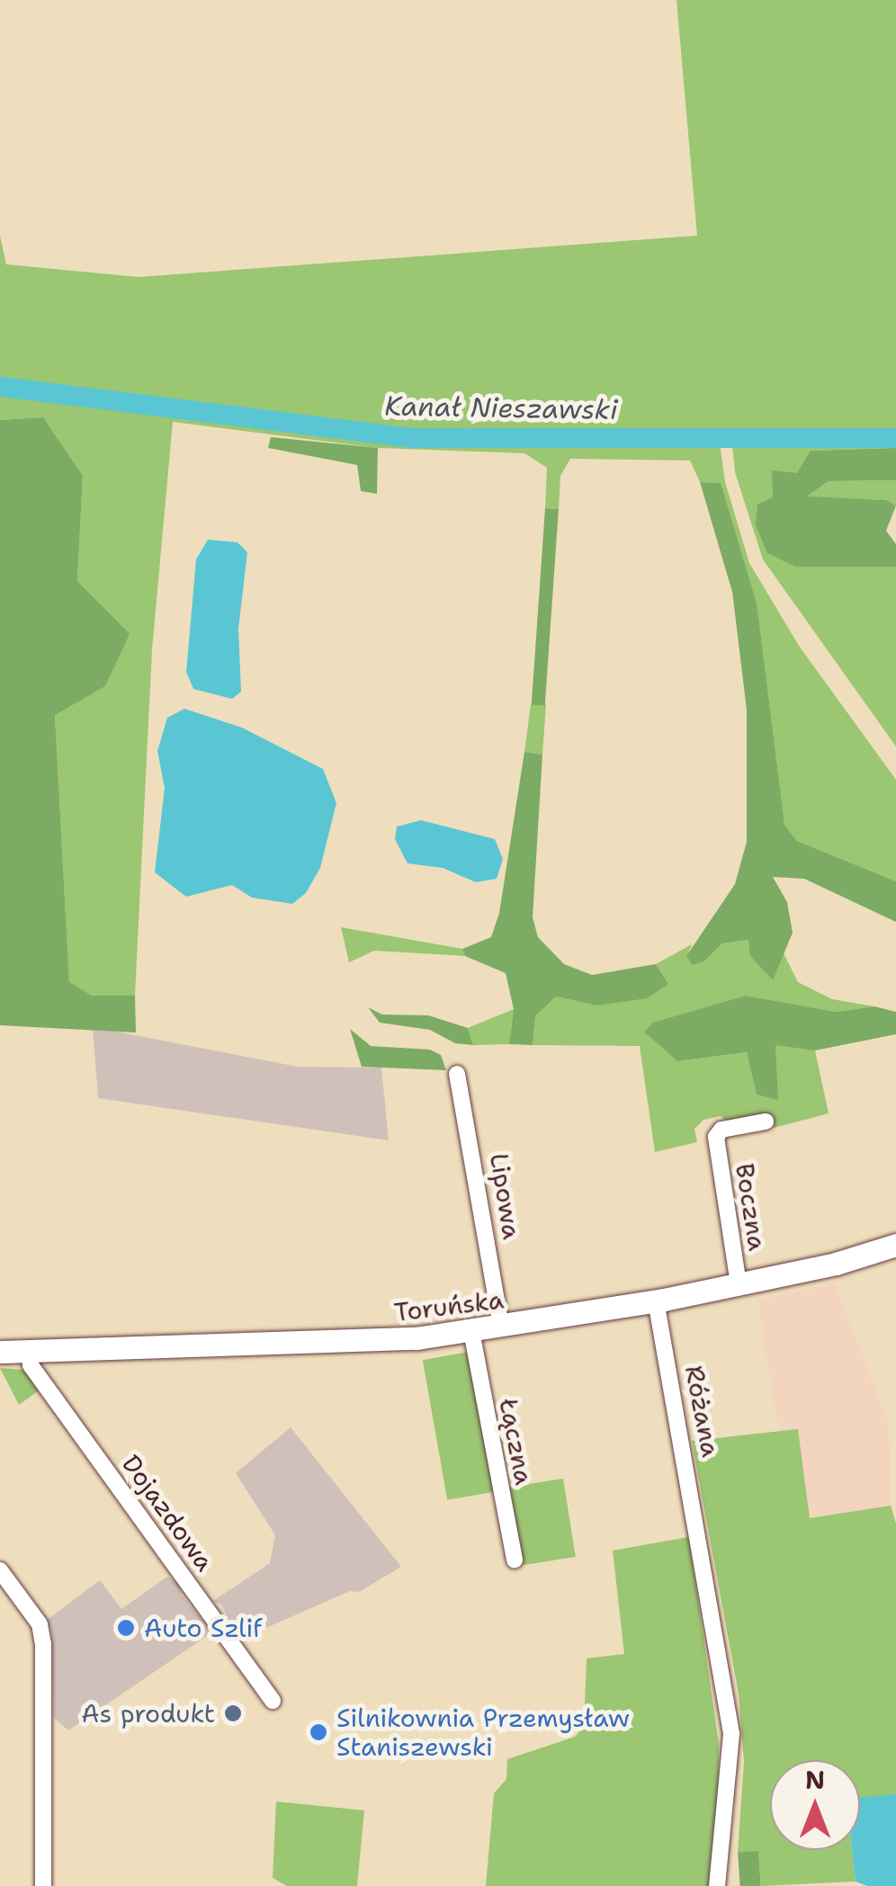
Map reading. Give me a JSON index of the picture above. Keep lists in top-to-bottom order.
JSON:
{
  "streets": {
    "main road": ["Toruńska"],
    "street": [
      "Lipowa",
      "Boczna",
      "Różana",
      "Łączna",
      "Dojazdowa"
    ]
  },
  "crossings": [
    ["Lipowa", "Toruńska"],
    ["Boczna", "Toruńska"],
    ["Toruńska", "Różana"],
    ["Toruńska", "Łączna"],
    ["Toruńska", "Dojazdowa"]
  ],
  "water": ["Kanał Nieszawski"],
  "places": ["Auto Szlif", "As produkt", "Silnikownia Przemysław Staniszewski"],
  "north": "top"
}
